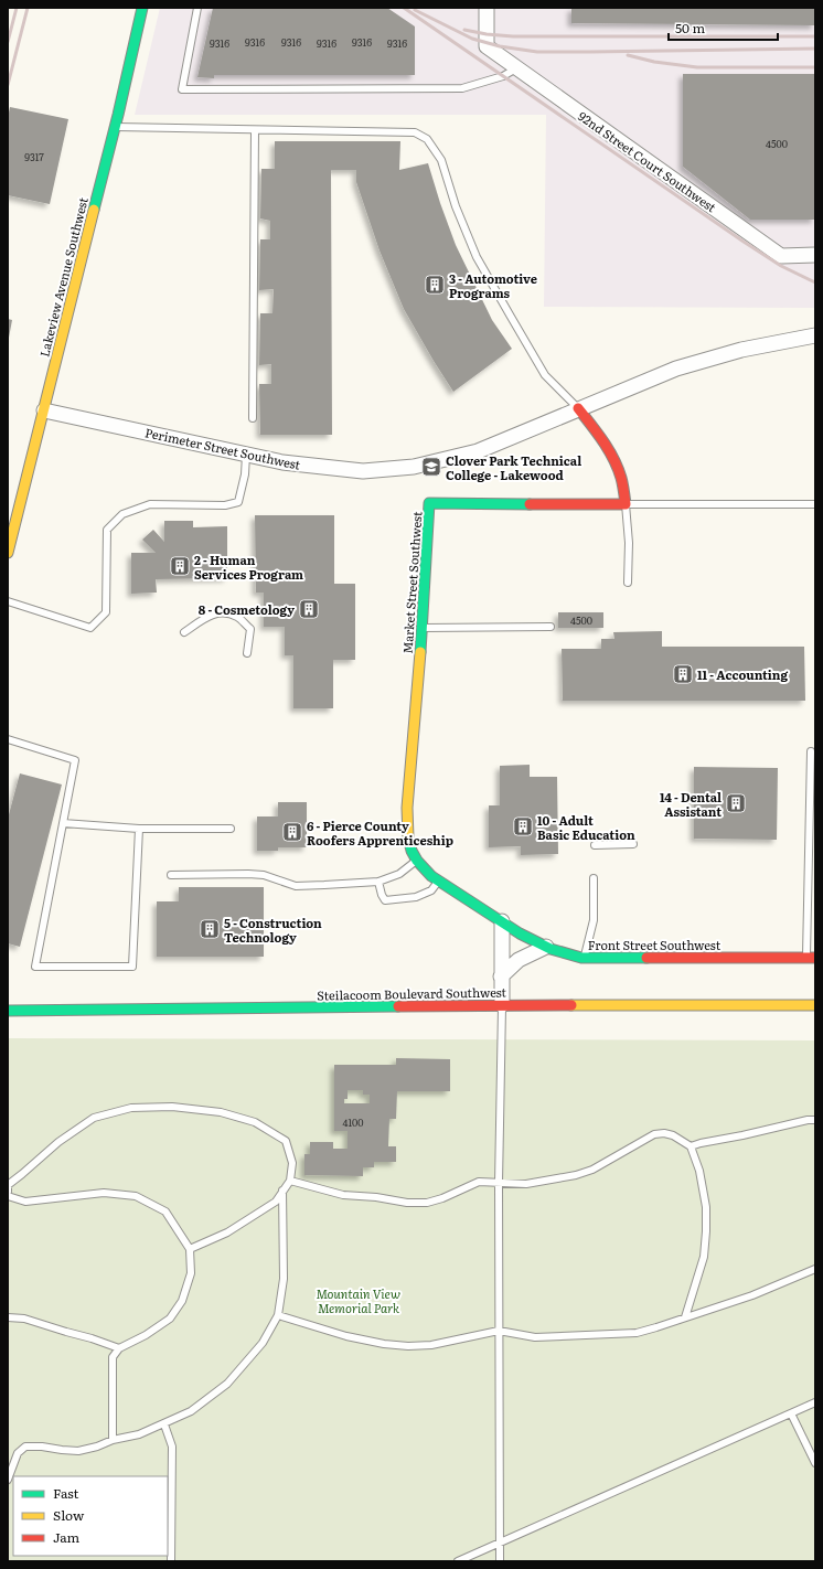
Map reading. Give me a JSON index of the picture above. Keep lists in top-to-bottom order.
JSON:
{
  "streets": {
    "street": [
      "92nd Street Court Southwest",
      "Lakeview Avenue Southwest",
      "Perimeter Street Southwest",
      "Market Street Southwest",
      "Front Street Southwest",
      "Steilacoom Boulevard Southwest"
    ]
  },
  "crossings": [
    ["Lakeview Avenue Southwest", "Perimeter Street Southwest"],
    ["Market Street Southwest", "Front Street Southwest"]
  ],
  "parks": ["Mountain View Memorial Park"],
  "places": {
    "building": [
      "3 - Automotive Programs",
      "2 - Human Services Program",
      "8 - Cosmetology",
      "11 - Accounting",
      "14 - Dental Assistant",
      "10 - Adult Basic Education",
      "6 - Pierce County Roofers Apprenticeship",
      "5 - Construction Technology"
    ],
    "school or university": ["Clover Park Technical College - Lakewood"]
  },
  "house_numbers": [
    "9316",
    "9316",
    "9316",
    "9316",
    "9316",
    "9316",
    "4500",
    "9317",
    "4500",
    "4100"
  ],
  "legend": ["Fast", "Slow", "Jam"],
  "scale_bar": "50 m"
}
